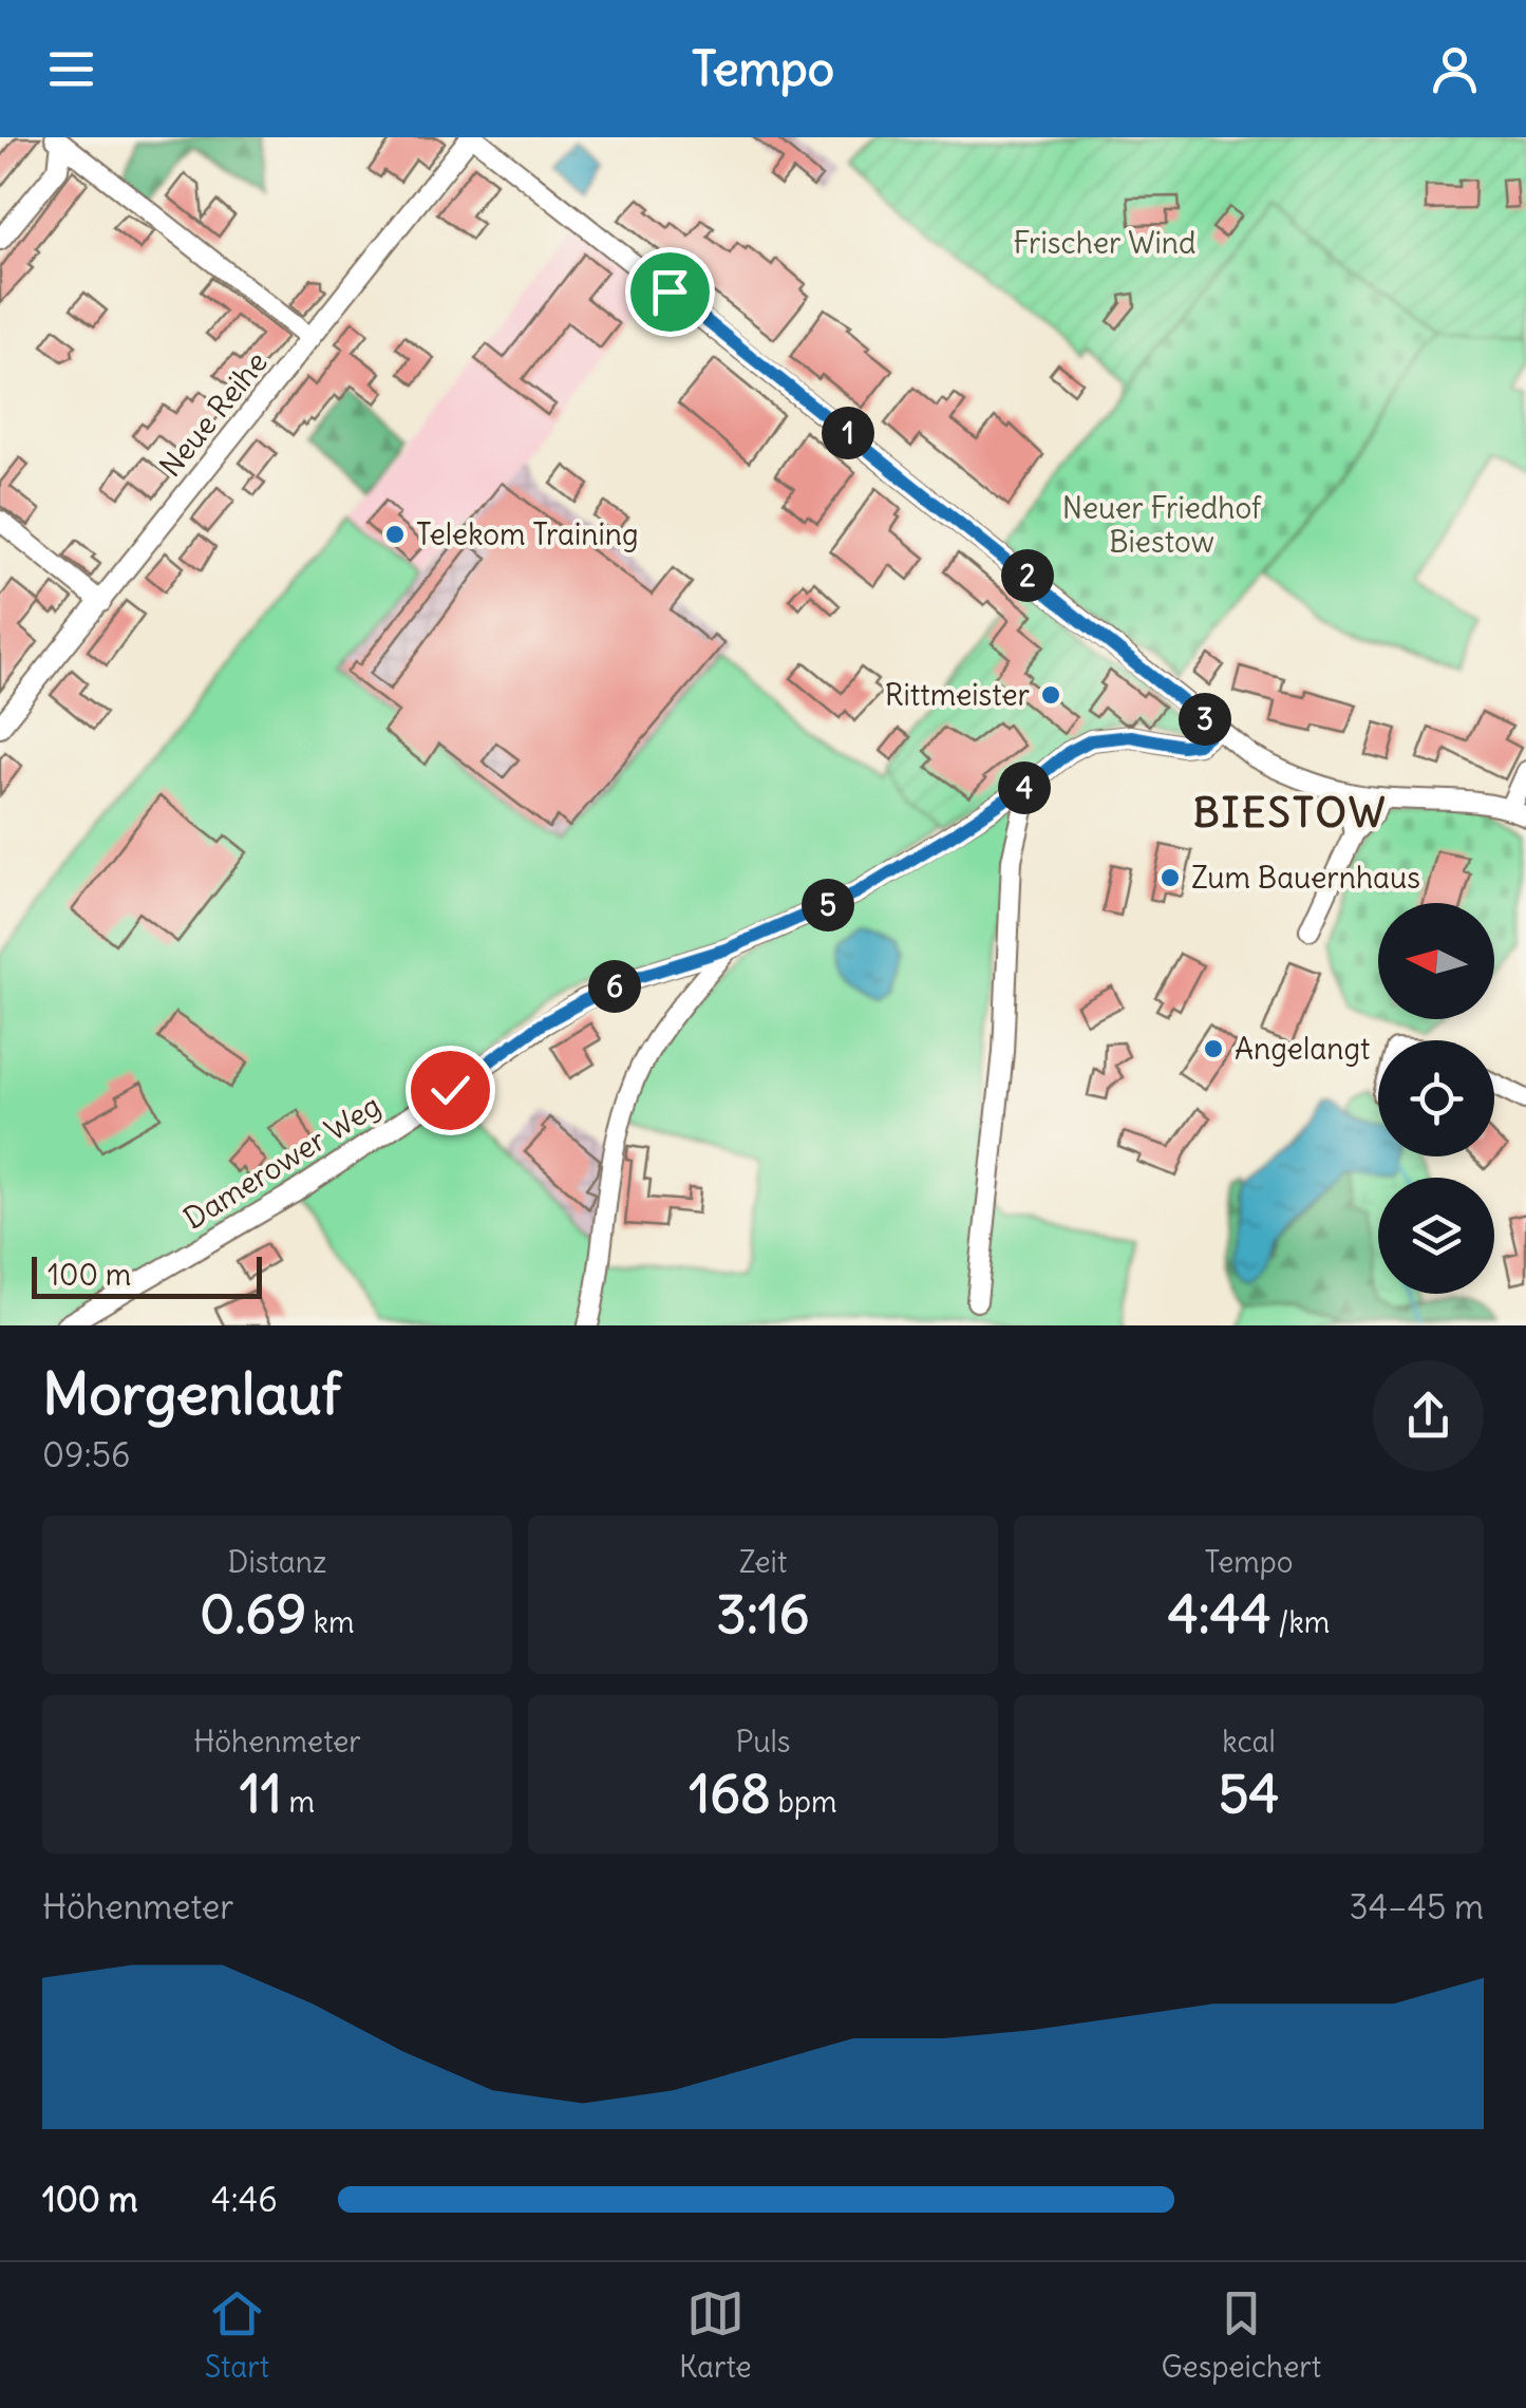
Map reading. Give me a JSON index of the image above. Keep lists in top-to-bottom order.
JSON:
{
  "streets": {
    "street": ["Neue Reihe", "Damerower Weg"]
  },
  "districts": ["BIESTOW"],
  "parks": ["Frischer Wind", "Neuer Friedhof Biestow"],
  "places": [
    "Telekom Training",
    "Rittmeister",
    "Zum Bauernhaus",
    "Angelangt"
  ],
  "scale_bar": "100 m",
  "north": "left",
  "page": {
    "header": "Tempo",
    "pins": [
      "1",
      "2",
      "3",
      "4",
      "5",
      "6"
    ],
    "scale": "100 m",
    "heading": ["Morgenlauf", "09:56"],
    "stats": [
      ["Distanz", "0.69 km"],
      ["Zeit", "3:16"],
      ["Tempo", "4:44 /km"],
      ["Höhenmeter", "11 m"],
      ["Puls", "168 bpm"],
      ["kcal", "54"]
    ],
    "chart": ["Höhenmeter", "34–45 m"],
    "list": [
      {
        "name": "100 m",
        "note": "4:46"
      }
    ],
    "tabs": ["Start", "Karte", "Gespeichert"]
  }
}
